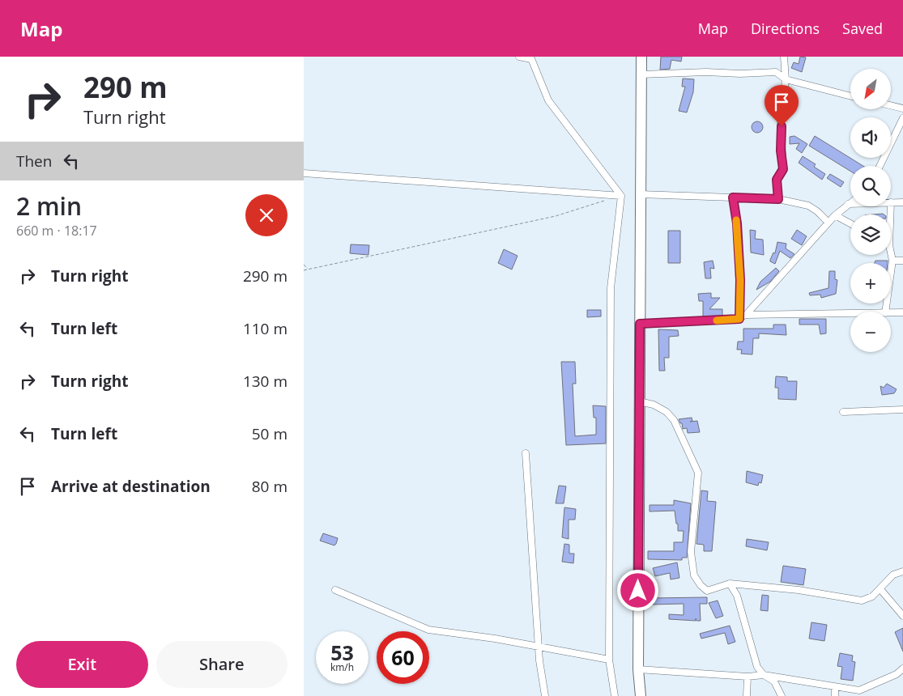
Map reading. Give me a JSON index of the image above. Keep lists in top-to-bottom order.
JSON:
{
  "north": "bottom left",
  "page": {
    "header": "Map",
    "nav": ["Map", "Directions", "Saved"],
    "turn": ["290 m", "Turn right"],
    "map_buttons": ["+", "−"],
    "then": "Then",
    "heading": ["2 min", "660 m · 18:17"],
    "list": [
      {
        "name": "Turn right",
        "value": "290 m"
      },
      {
        "name": "Turn left",
        "value": "110 m"
      },
      {
        "name": "Turn right",
        "value": "130 m"
      },
      {
        "name": "Turn left",
        "value": "50 m"
      },
      {
        "name": "Arrive at destination",
        "value": "80 m"
      }
    ],
    "speed": "53 km/h",
    "limit": "60",
    "buttons": ["Exit", "Share"]
  }
}
